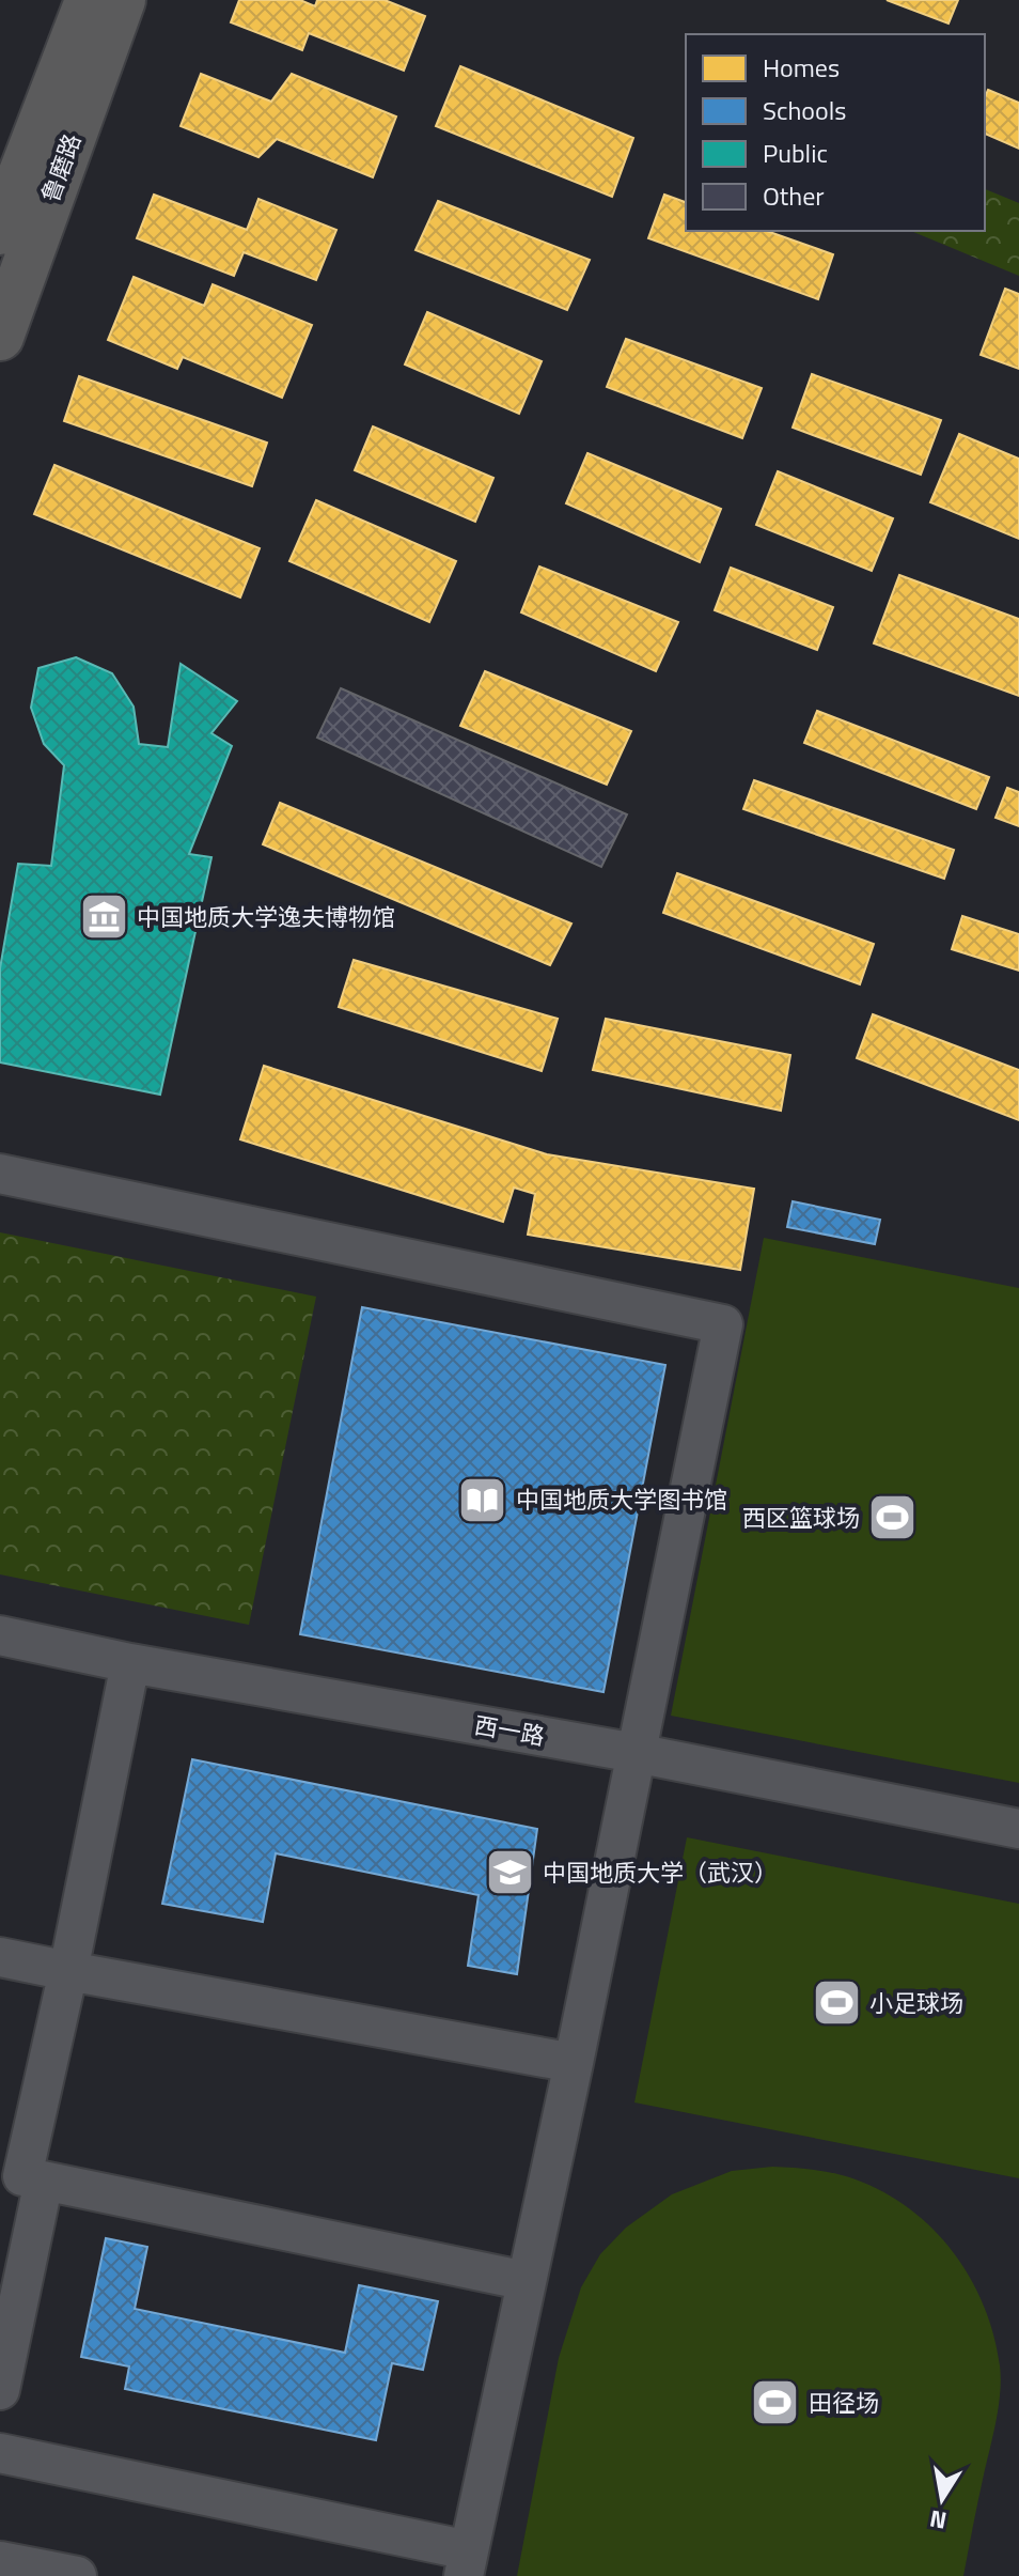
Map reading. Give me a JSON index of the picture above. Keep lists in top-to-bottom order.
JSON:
{
  "streets": {
    "main road": ["鲁磨路"],
    "street": ["西一路"]
  },
  "places": {
    "museum": ["中国地质大学逸夫博物馆"],
    "library": ["中国地质大学图书馆"],
    "sports": ["西区篮球场", "小足球场", "田径场"],
    "school or university": ["中国地质大学（武汉）"]
  },
  "legend": [
    "Homes",
    "Schools",
    "Public",
    "Other"
  ],
  "north": "bottom"
}
